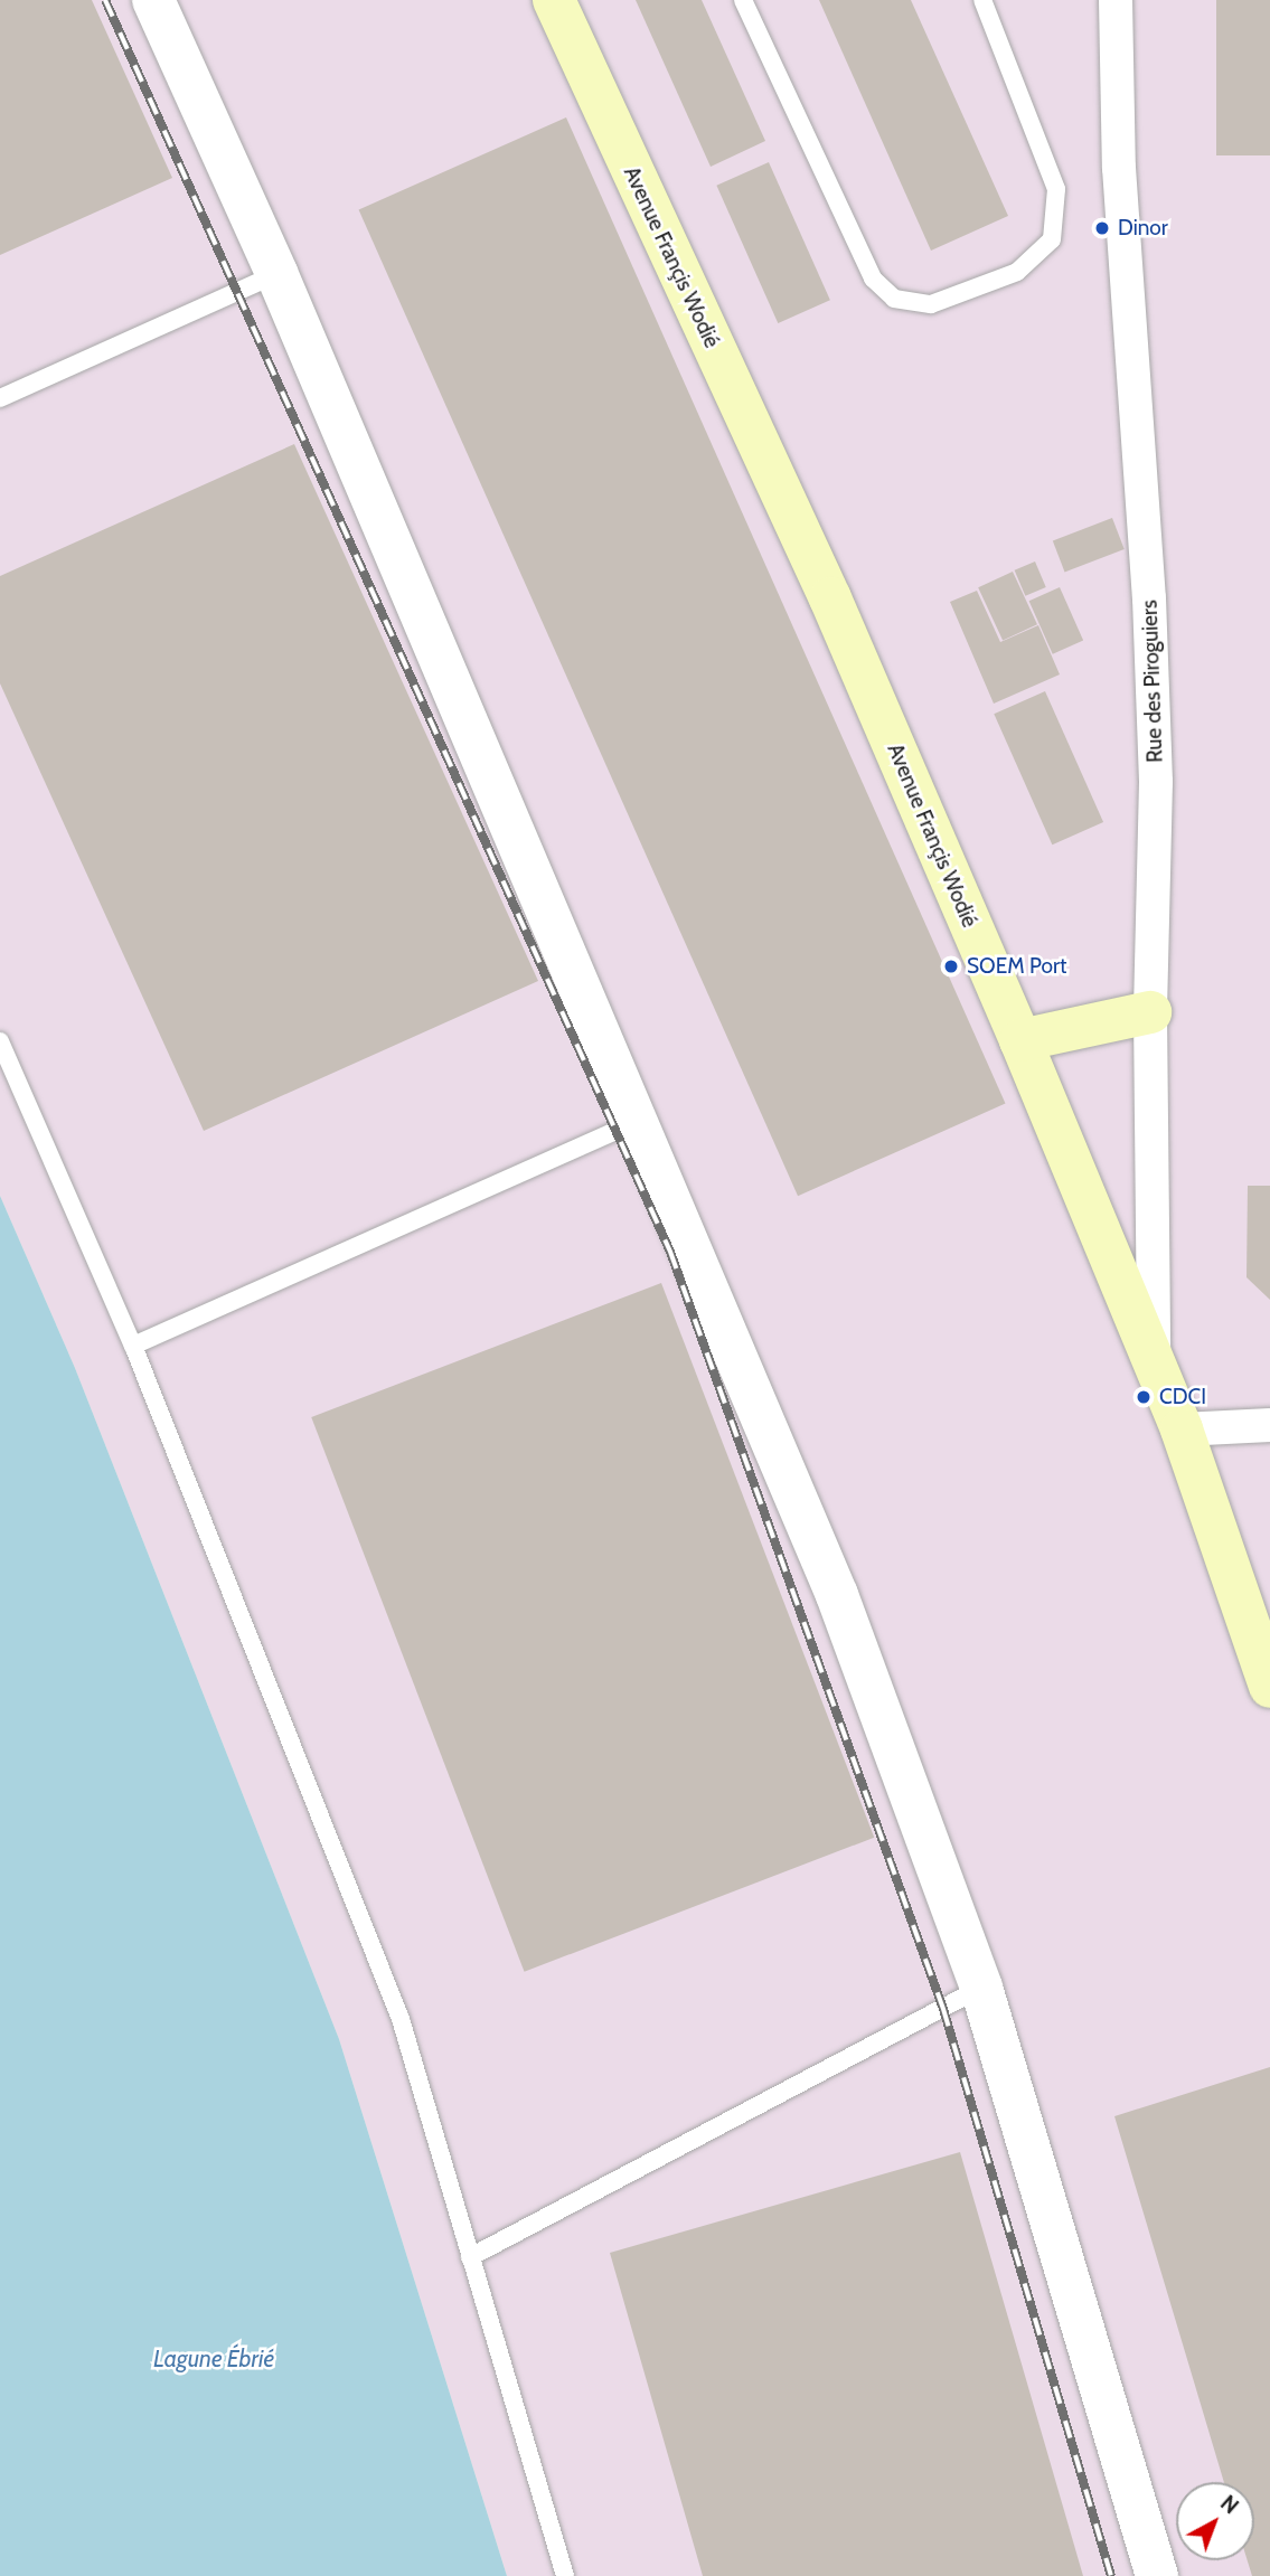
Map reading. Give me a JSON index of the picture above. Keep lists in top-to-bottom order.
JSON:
{
  "streets": {
    "main road": ["Avenue Françis Wodié"],
    "street": ["Rue des Piroguiers"]
  },
  "crossings": [
    ["Avenue Françis Wodié", "Rue des Piroguiers"]
  ],
  "water": ["Lagune Ébrié"],
  "places": ["Dinor", "SOEM Port", "CDCI"],
  "north": "top right"
}
